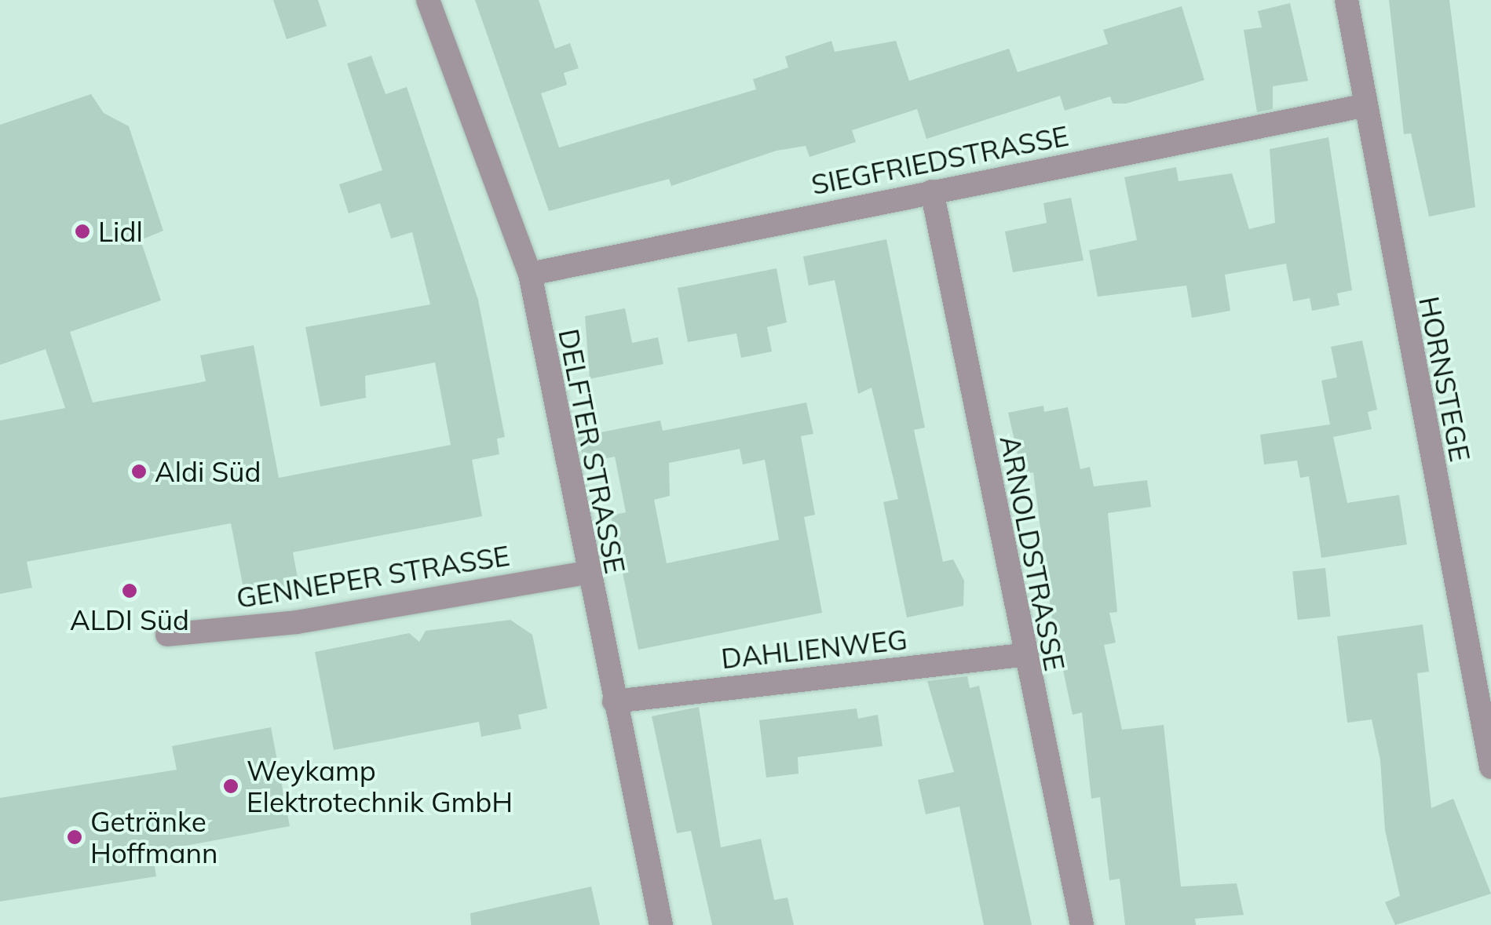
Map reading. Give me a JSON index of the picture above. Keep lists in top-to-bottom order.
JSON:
{
  "streets": {
    "street": [
      "SIEGFRIEDSTRASSE",
      "HORNSTEGE",
      "DELFTER STRASSE",
      "ARNOLDSTRASSE",
      "GENNEPER STRASSE",
      "DAHLIENWEG"
    ]
  },
  "crossings": [
    ["SIEGFRIEDSTRASSE", "HORNSTEGE"],
    ["SIEGFRIEDSTRASSE", "DELFTER STRASSE"],
    ["SIEGFRIEDSTRASSE", "ARNOLDSTRASSE"],
    ["DELFTER STRASSE", "GENNEPER STRASSE"],
    ["DELFTER STRASSE", "DAHLIENWEG"],
    ["ARNOLDSTRASSE", "DAHLIENWEG"]
  ],
  "places": [
    "Lidl",
    "Aldi Süd",
    "ALDI Süd",
    "Weykamp Elektrotechnik GmbH",
    "Getränke Hoffmann"
  ]
}
